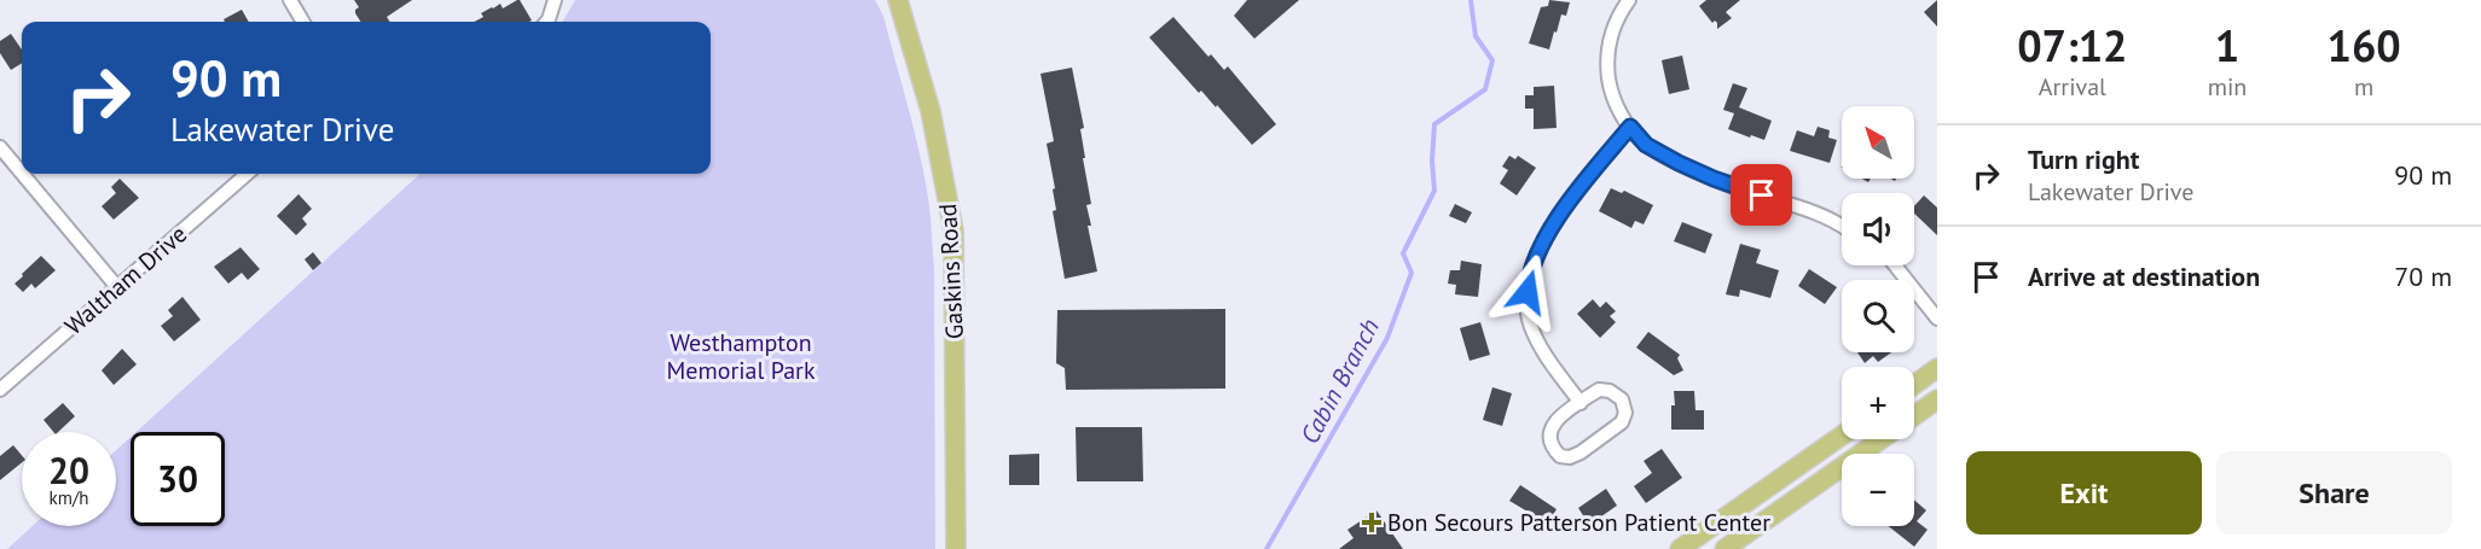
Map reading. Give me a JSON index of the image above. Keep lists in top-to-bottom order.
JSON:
{
  "streets": {
    "main road": ["Gaskins Road"],
    "street": ["Waltham Drive"]
  },
  "water": ["Cabin Branch"],
  "parks": ["Westhampton Memorial Park"],
  "places": {
    "health": ["Bon Secours Patterson Patient Center"]
  },
  "north": "top left",
  "page": {
    "eta": [
      "07:12",
      "Arrival",
      "1",
      "min",
      "160",
      "m"
    ],
    "turn": ["90 m", "Lakewater Drive"],
    "map_buttons": ["+", "−"],
    "list": [
      {
        "name": "Turn right",
        "note": "Lakewater Drive",
        "value": "90 m"
      },
      {
        "name": "Arrive at destination",
        "value": "70 m"
      }
    ],
    "speed": "20 km/h",
    "limit": "30",
    "buttons": ["Exit", "Share"]
  }
}
